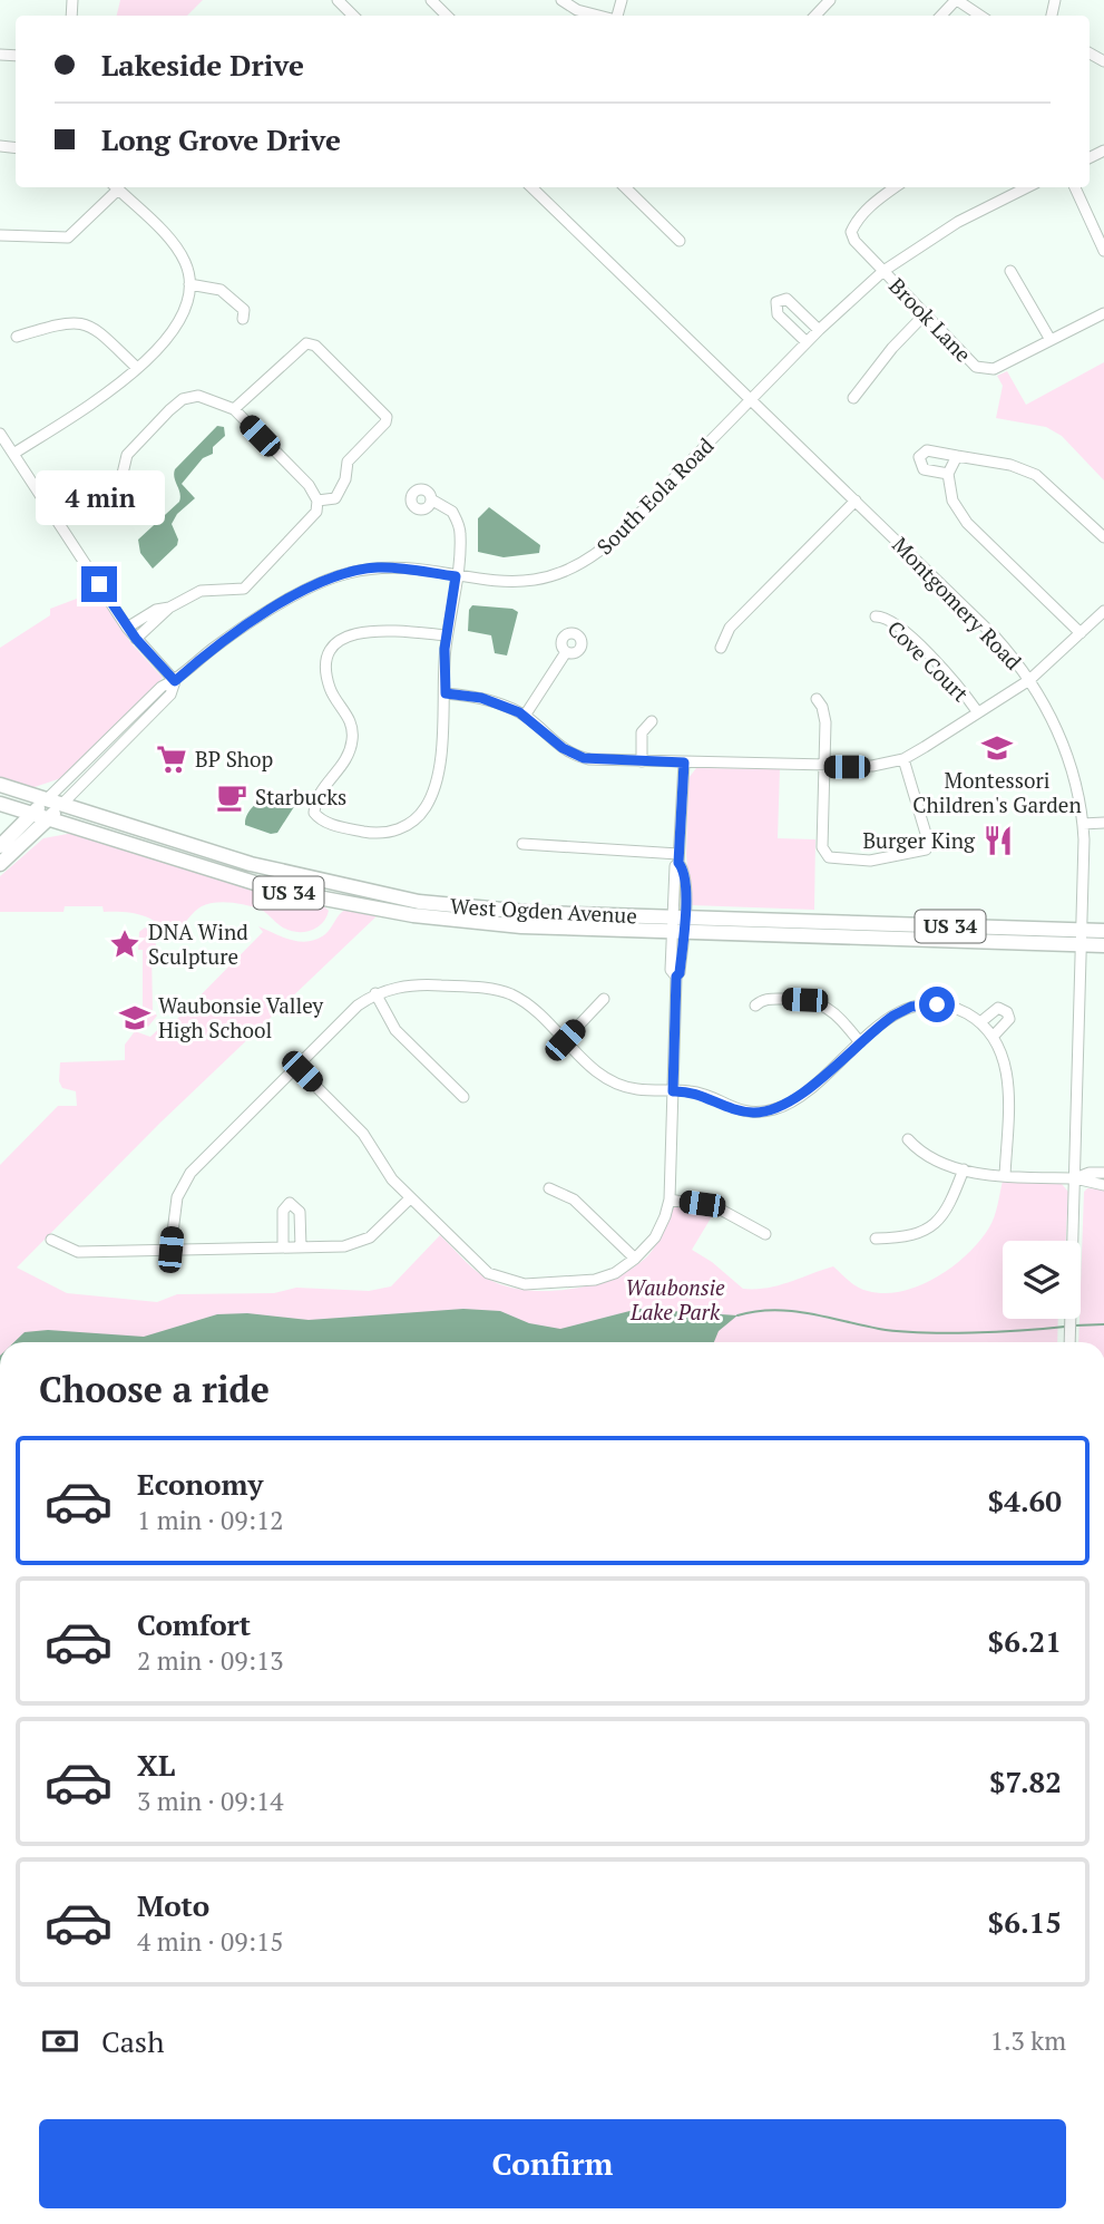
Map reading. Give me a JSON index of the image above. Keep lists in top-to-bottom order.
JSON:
{
  "streets": {
    "main road": ["South Eola Road", "US 34", "West Ogden Avenue"],
    "street": ["Brook Lane", "Montgomery Road", "Cove Court"]
  },
  "crossings": [
    ["Brook Lane", "South Eola Road"],
    ["South Eola Road", "Montgomery Road"],
    ["South Eola Road", "West Ogden Avenue"],
    ["Montgomery Road", "West Ogden Avenue"]
  ],
  "parks": ["Waubonsie Lake Park"],
  "places": {
    "school or university": ["Montessori Children's Garden", "Waubonsie Valley High School"],
    "supermarket": ["BP Shop"],
    "cafe": ["Starbucks"],
    "restaurant": ["Burger King"],
    "place": ["DNA Wind Sculpture"]
  },
  "page": {
    "banner": ["Lakeside Drive", "Long Grove Drive"],
    "bubble": "4 min",
    "heading": "Choose a ride",
    "list": [
      {
        "name": "Economy",
        "note": "1 min · 09:12",
        "value": "$4.60"
      },
      {
        "name": "Comfort",
        "note": "2 min · 09:13",
        "value": "$6.21"
      },
      {
        "name": "XL",
        "note": "3 min · 09:14",
        "value": "$7.82"
      },
      {
        "name": "Moto",
        "note": "4 min · 09:15",
        "value": "$6.15"
      }
    ],
    "pay": ["Cash", "1.3 km"],
    "buttons": "Confirm"
  }
}
